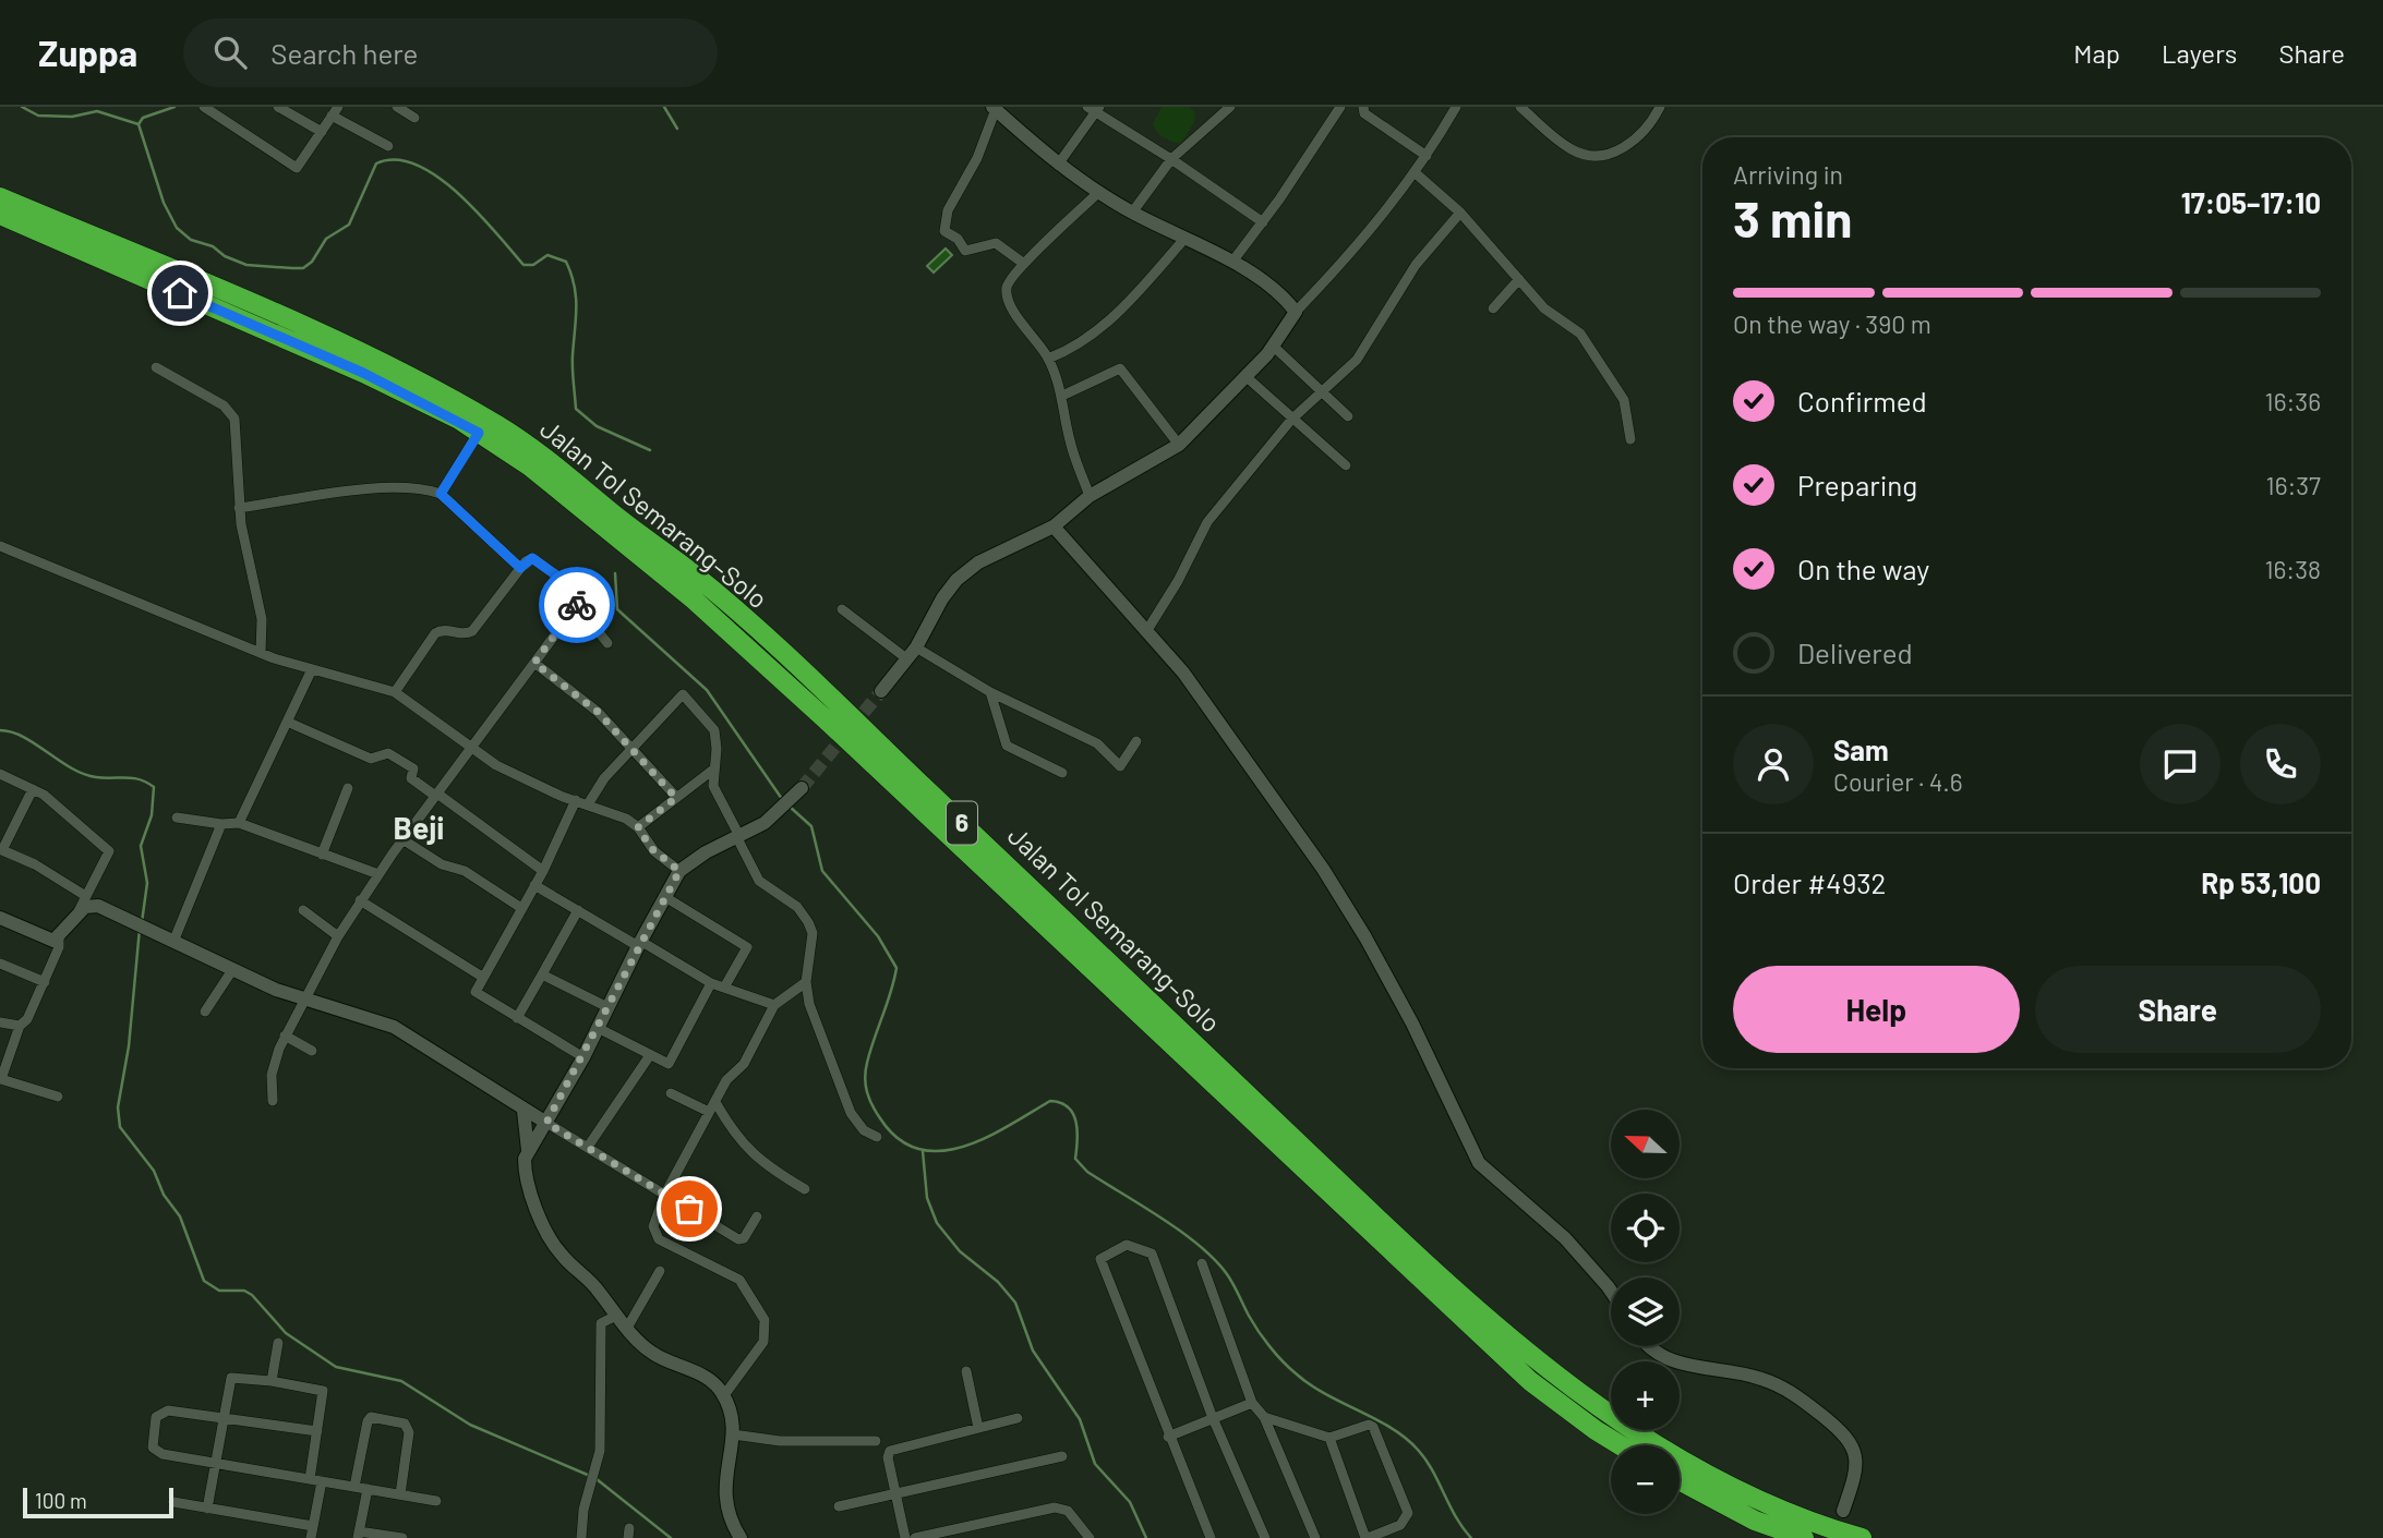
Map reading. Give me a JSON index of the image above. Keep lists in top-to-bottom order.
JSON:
{
  "streets": {
    "highway": ["Jalan Tol Semarang–Solo", "6"]
  },
  "districts": ["Beji"],
  "scale_bar": "100 m",
  "north": "left",
  "page": {
    "header": "Zuppa",
    "search": "Search here",
    "nav": ["Map", "Layers", "Share"],
    "heading": ["3 min", "Arriving in", "17:05–17:10"],
    "panel": [
      "Sam",
      "Courier · 4.6",
      "Order #4932",
      "Rp 53,100"
    ],
    "bar": "On the way · 390 m",
    "list": [
      ["Confirmed", "16:36"],
      ["Preparing", "16:37"],
      ["On the way", "16:38"],
      "Delivered"
    ],
    "buttons": ["Help", "Share"],
    "map_buttons": ["+", "−"],
    "scale": "100 m"
  }
}
